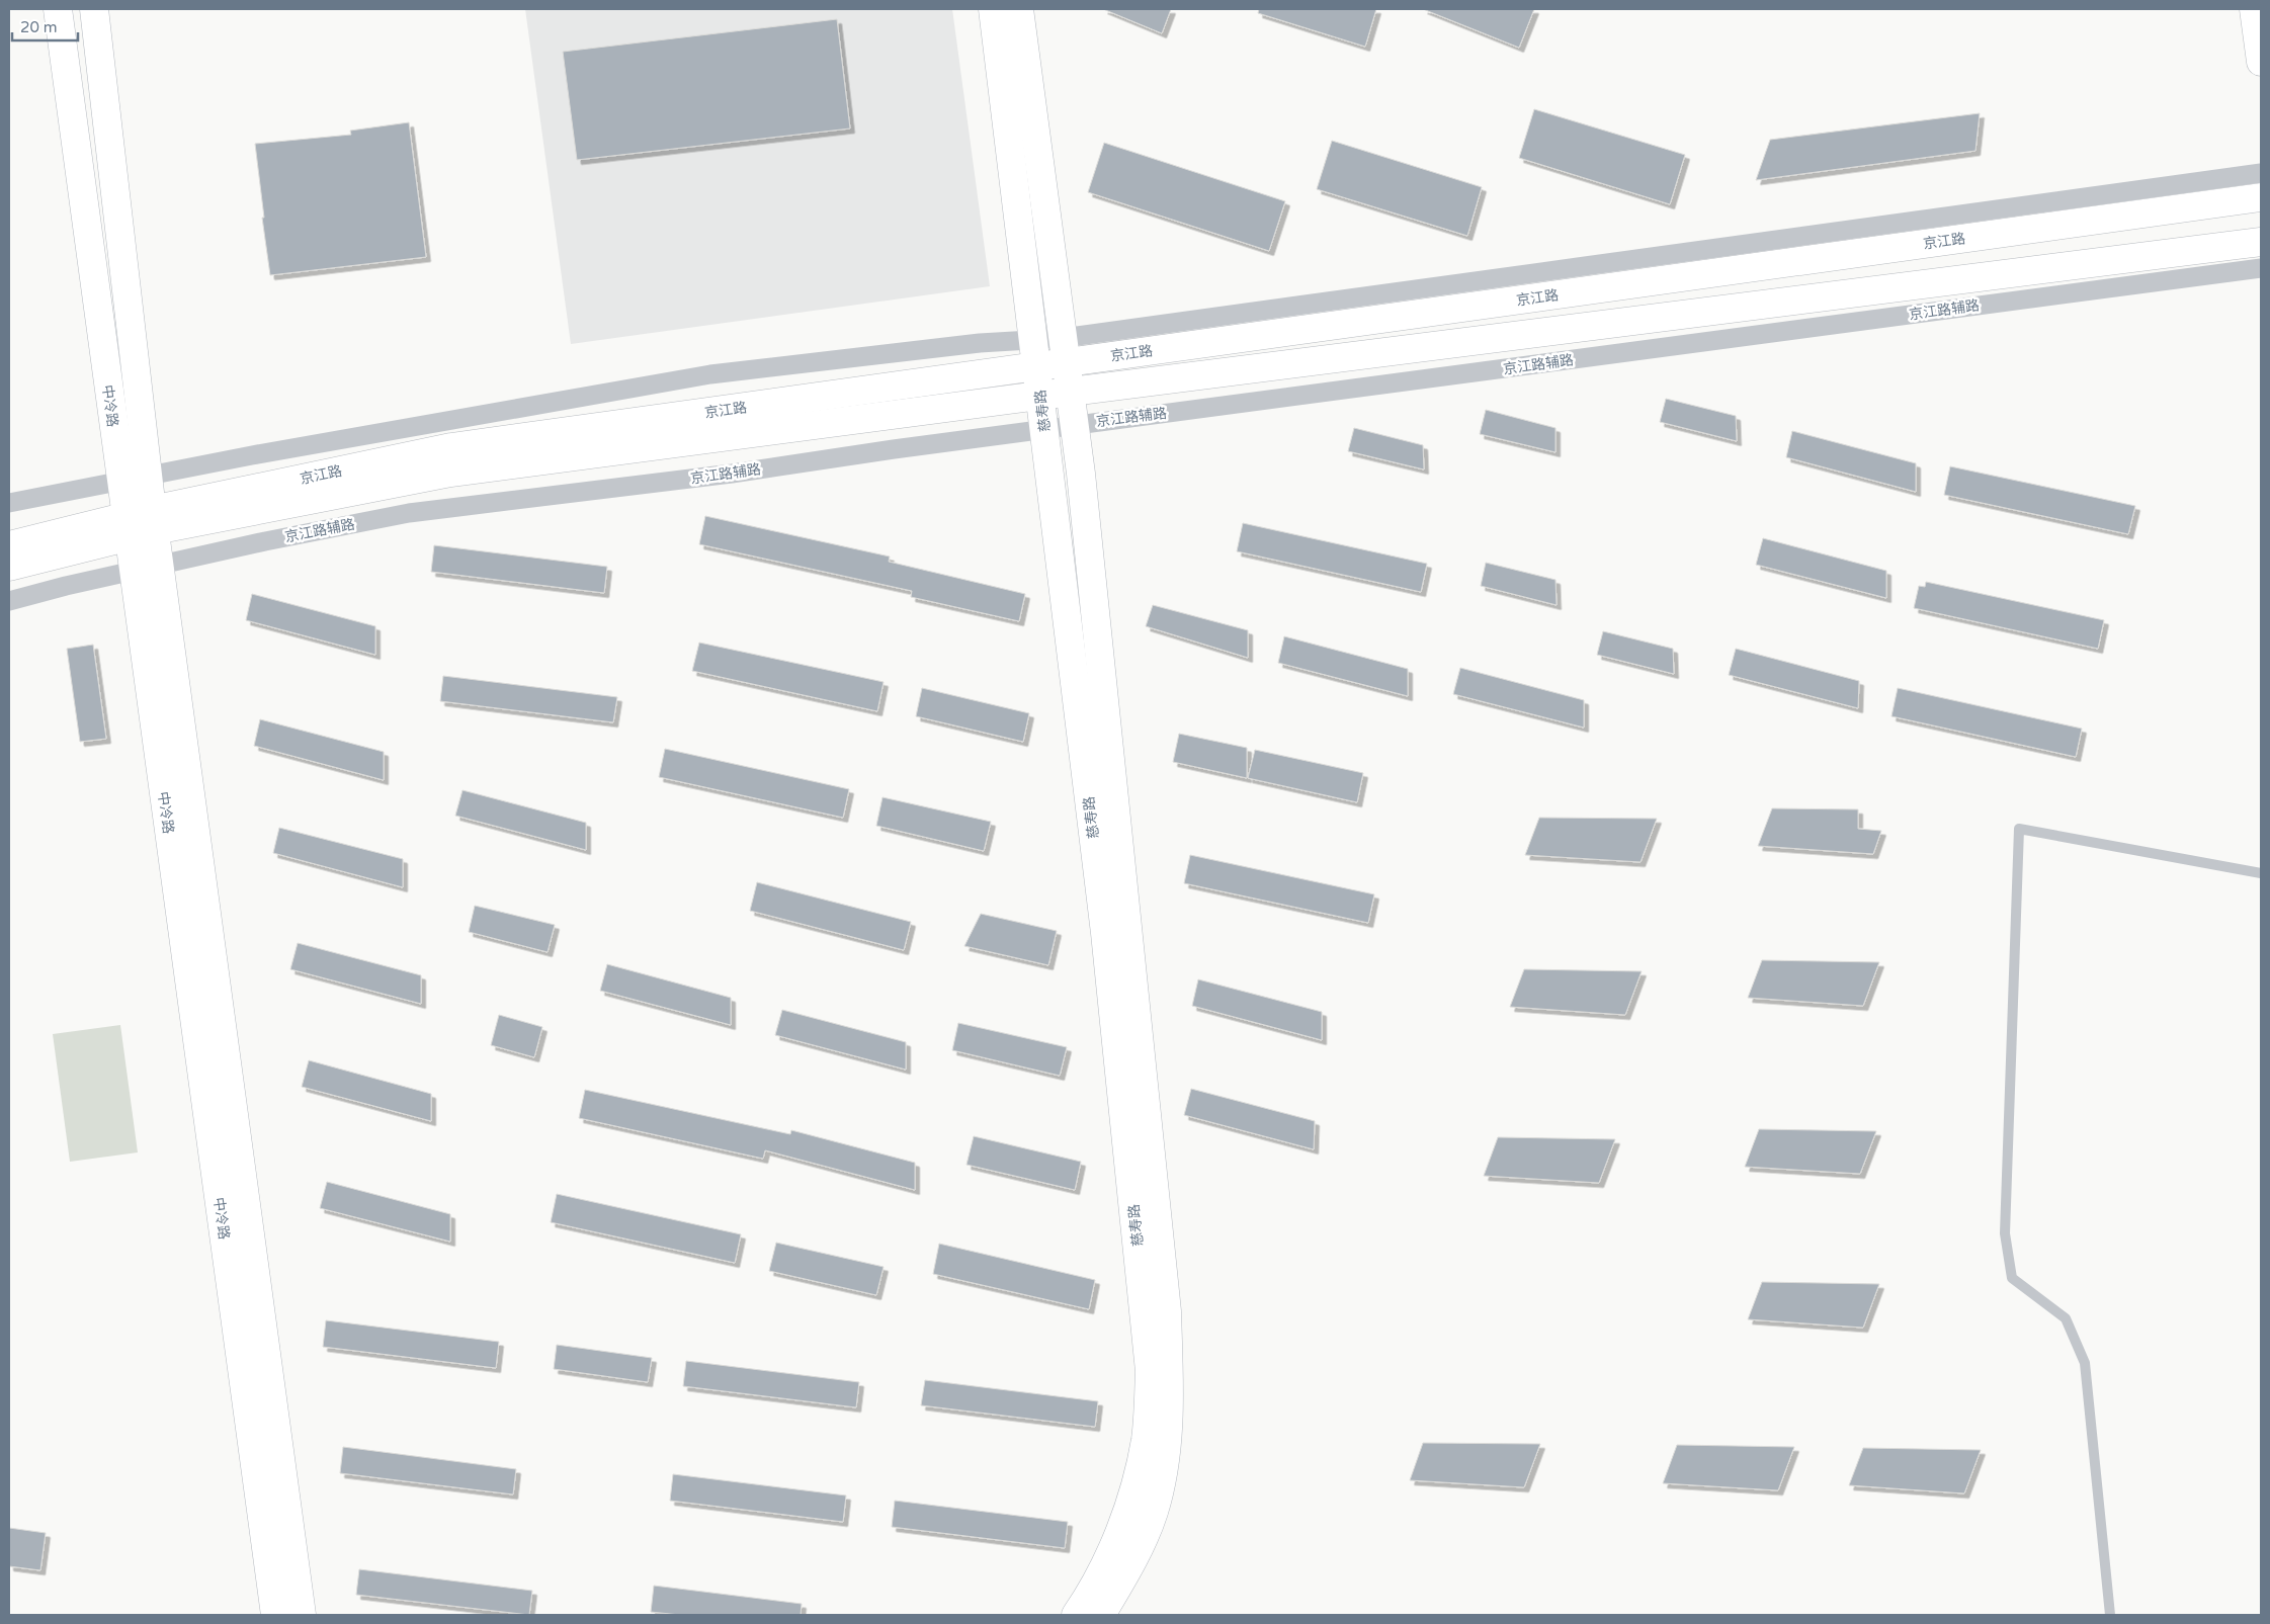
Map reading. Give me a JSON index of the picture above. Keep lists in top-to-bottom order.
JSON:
{
  "streets": {
    "street": [
      "京江路",
      "京江路辅路",
      "中冷路",
      "慈寿路"
    ]
  },
  "crossings": [
    ["京江路", "中冷路"],
    ["京江路", "慈寿路"],
    ["京江路辅路", "中冷路"],
    ["京江路辅路", "慈寿路"]
  ],
  "scale_bar": "20 m"
}
